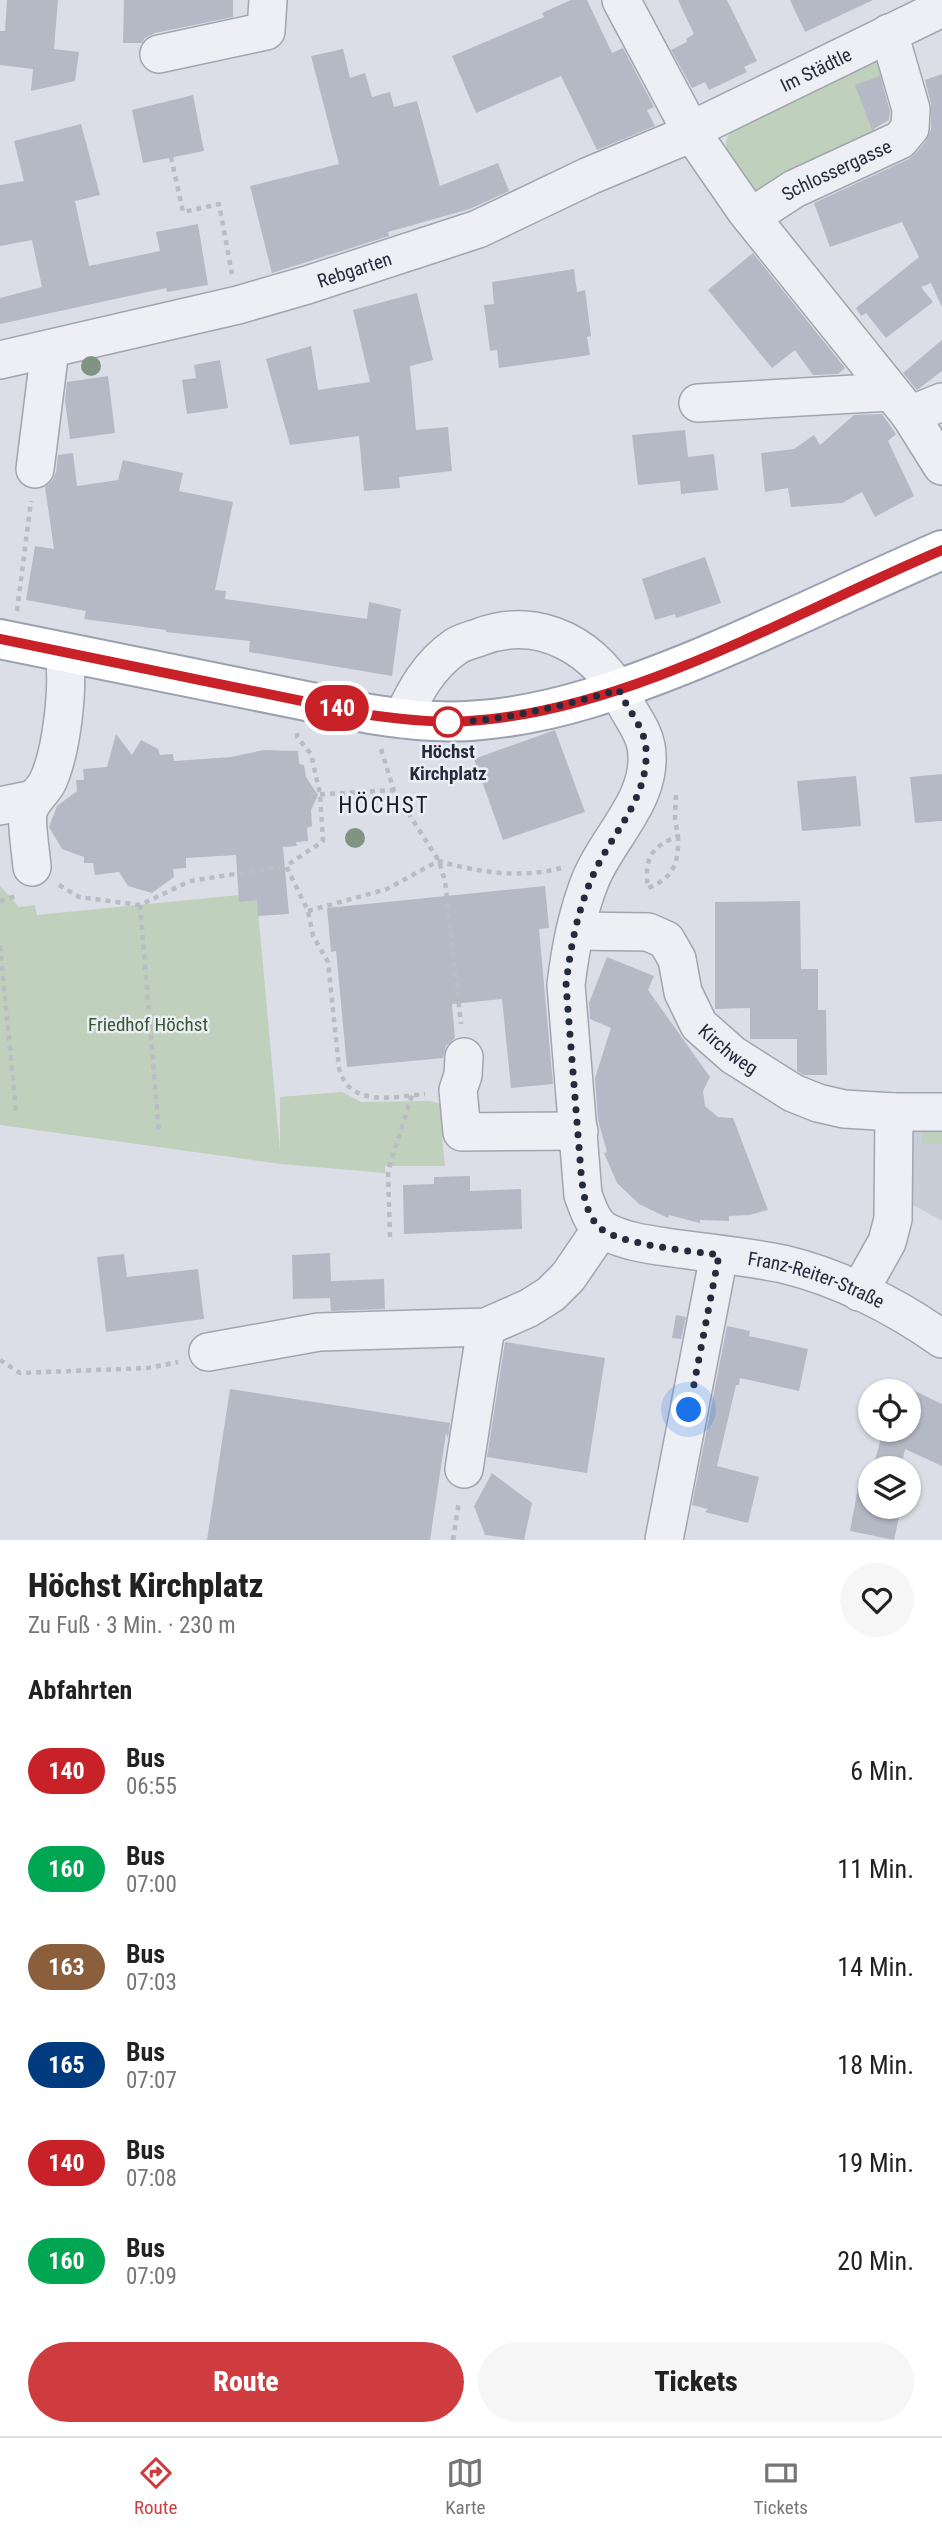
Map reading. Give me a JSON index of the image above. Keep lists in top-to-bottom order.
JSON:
{
  "streets": {
    "street": [
      "Im Städtle",
      "Schlossergasse",
      "Rebgarten",
      "Kirchweg",
      "Franz-Reiter-Straße"
    ]
  },
  "crossings": [
    ["Im Städtle", "Schlossergasse"],
    ["Im Städtle", "Rebgarten"]
  ],
  "districts": ["HÖCHST"],
  "parks": ["Friedhof Höchst"],
  "places": ["Höchst Kirchplatz"],
  "lines": ["bus line 140"],
  "page": {
    "on_map": "140",
    "heading": [
      ["Höchst Kirchplatz", "Zu Fuß · 3 Min. · 230 m"],
      "Abfahrten"
    ],
    "list": [
      {
        "mark": "140",
        "name": "Bus",
        "note": "06:55",
        "value": "6 Min."
      },
      {
        "mark": "160",
        "name": "Bus",
        "note": "07:00",
        "value": "11 Min."
      },
      {
        "mark": "163",
        "name": "Bus",
        "note": "07:03",
        "value": "14 Min."
      },
      {
        "mark": "165",
        "name": "Bus",
        "note": "07:07",
        "value": "18 Min."
      },
      {
        "mark": "140",
        "name": "Bus",
        "note": "07:08",
        "value": "19 Min."
      },
      {
        "mark": "160",
        "name": "Bus",
        "note": "07:09",
        "value": "20 Min."
      }
    ],
    "buttons": ["Route", "Tickets"],
    "tabs": ["Route", "Karte", "Tickets"]
  }
}
